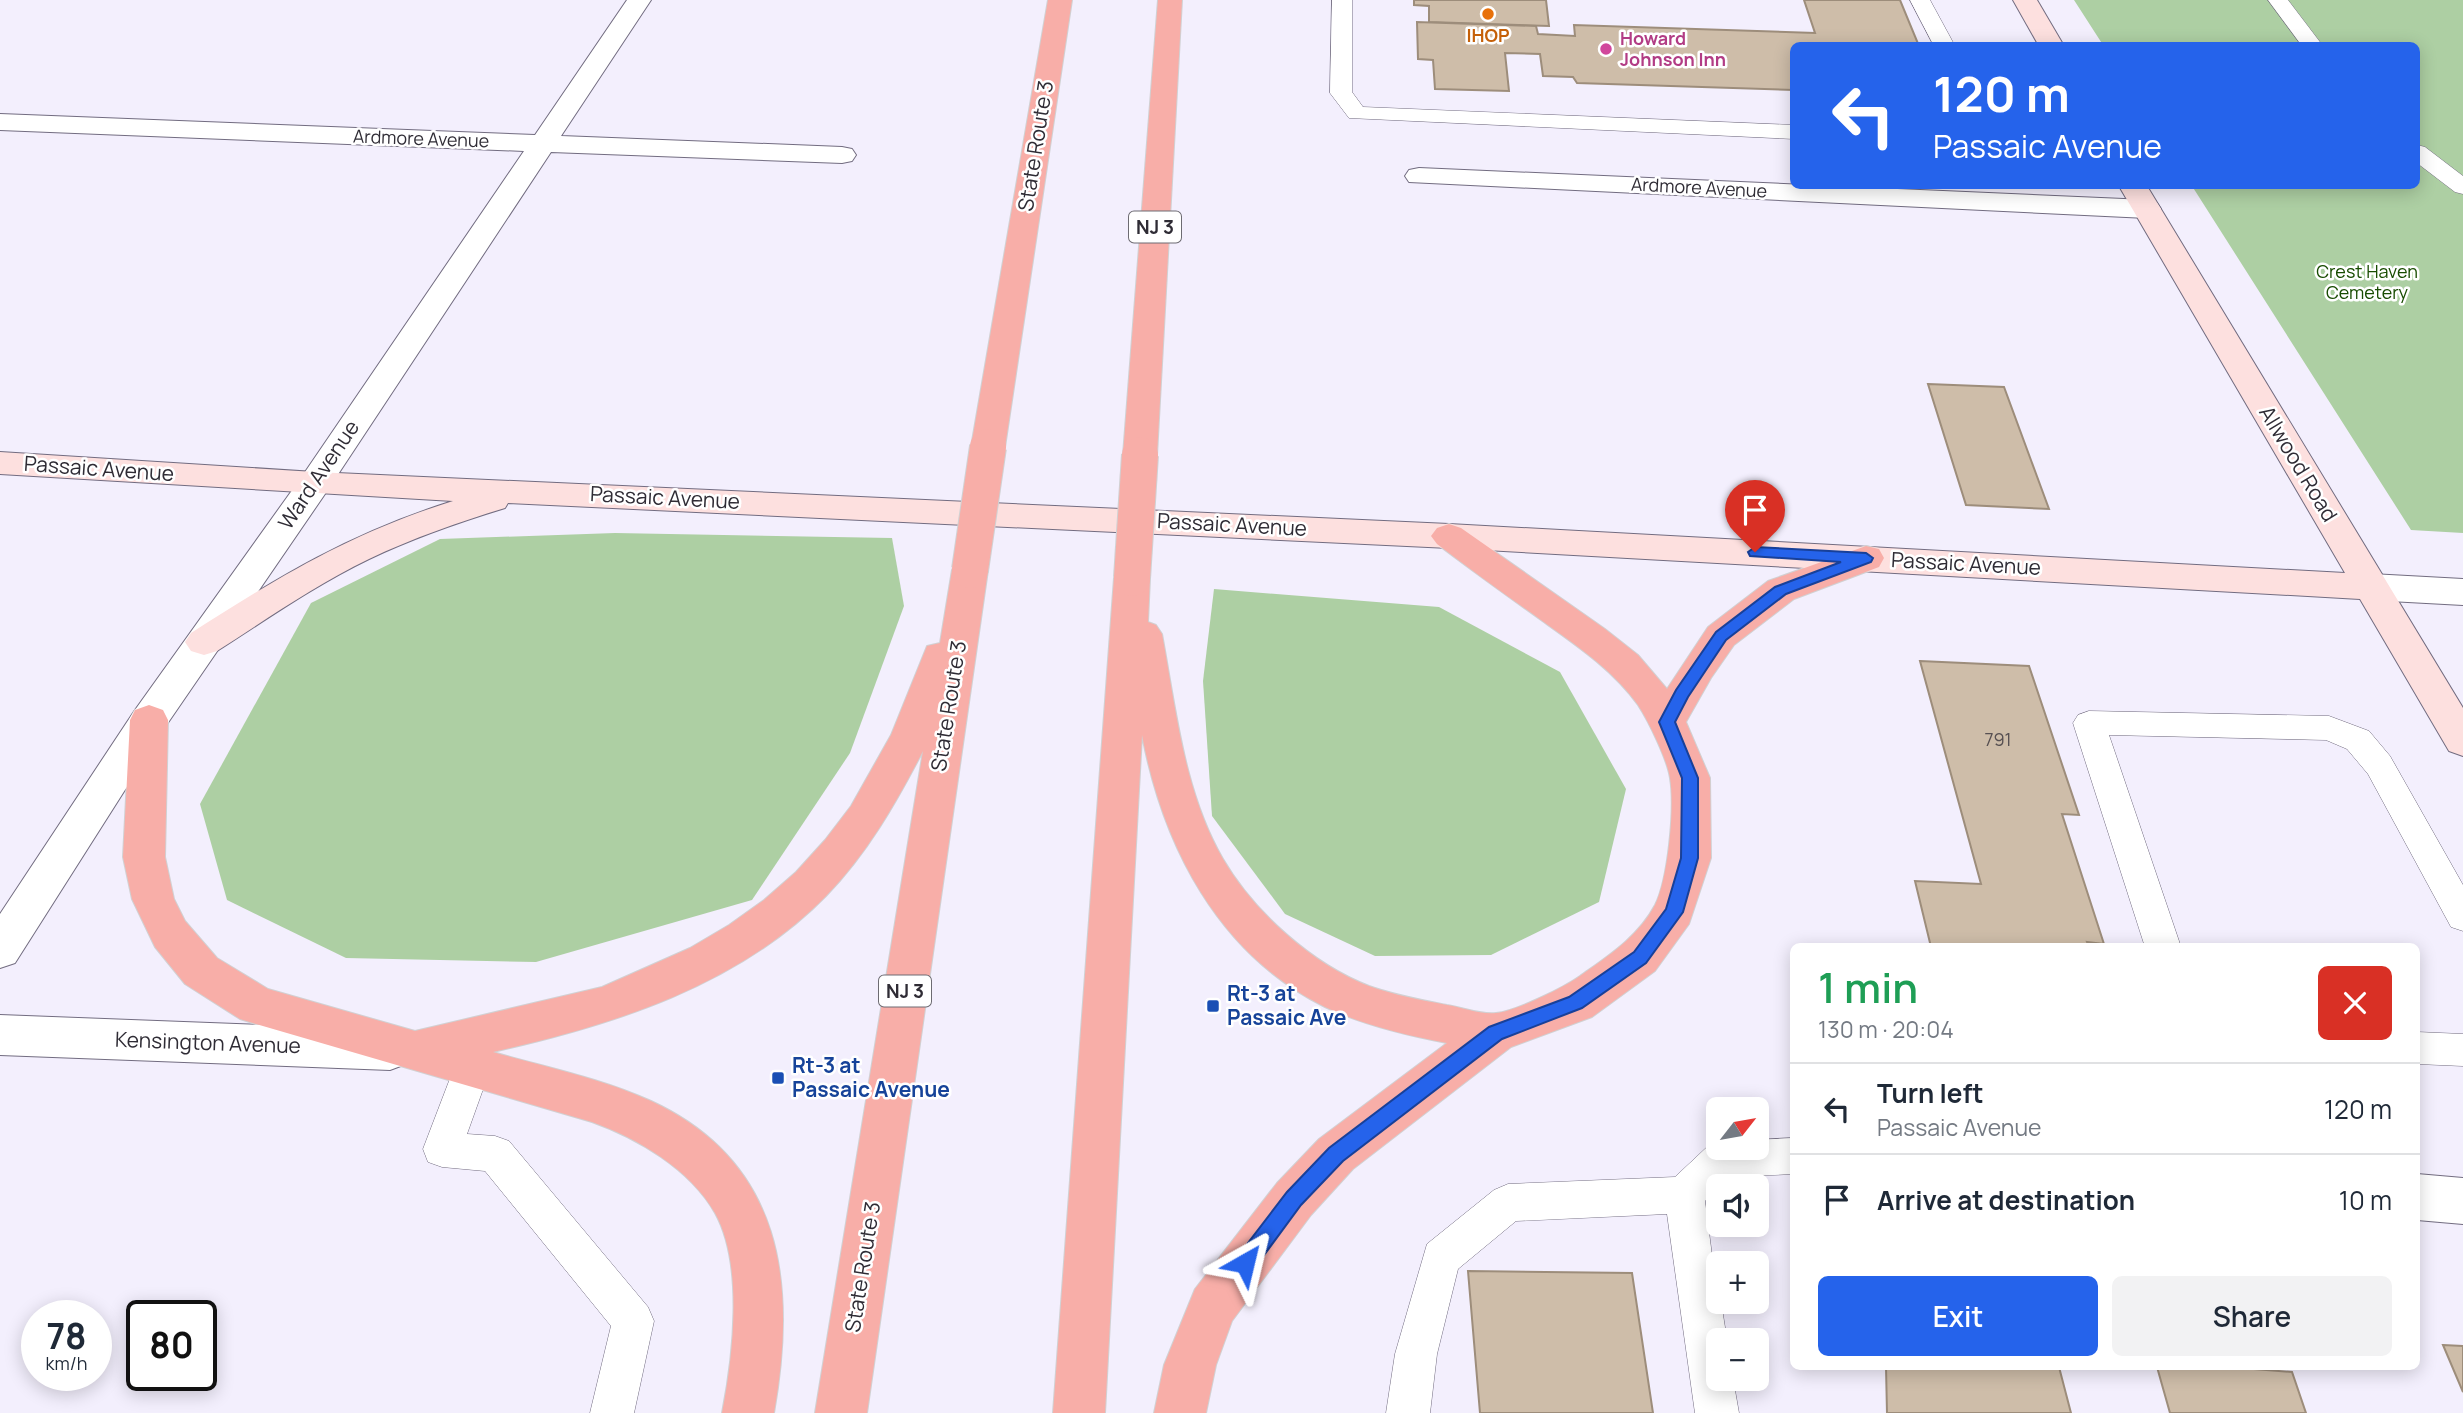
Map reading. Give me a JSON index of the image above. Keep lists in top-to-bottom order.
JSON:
{
  "streets": {
    "highway": ["State Route 3", "NJ 3"],
    "main road": ["Allwood Road", "Passaic Avenue"],
    "street": ["Ardmore Avenue", "Ward Avenue", "Kensington Avenue"]
  },
  "crossings": [
    ["Ardmore Avenue", "Allwood Road"],
    ["Ardmore Avenue", "Ward Avenue"],
    ["Allwood Road", "Passaic Avenue"],
    ["Passaic Avenue", "Ward Avenue"]
  ],
  "parks": ["Crest Haven Cemetery"],
  "places": {
    "other": ["IHOP", "Howard Johnson Inn"],
    "transit": ["Rt-3 at Passaic Ave", "Rt-3 at Passaic Avenue"]
  },
  "house_numbers": ["791"],
  "north": "top right",
  "page": {
    "turn": ["120 m", "Passaic Avenue"],
    "heading": ["1 min", "130 m · 20:04"],
    "list": [
      {
        "name": "Turn left",
        "note": "Passaic Avenue",
        "value": "120 m"
      },
      {
        "name": "Arrive at destination",
        "value": "10 m"
      }
    ],
    "map_buttons": ["+", "−"],
    "buttons": ["Exit", "Share"],
    "speed": "78 km/h",
    "limit": "80"
  }
}
